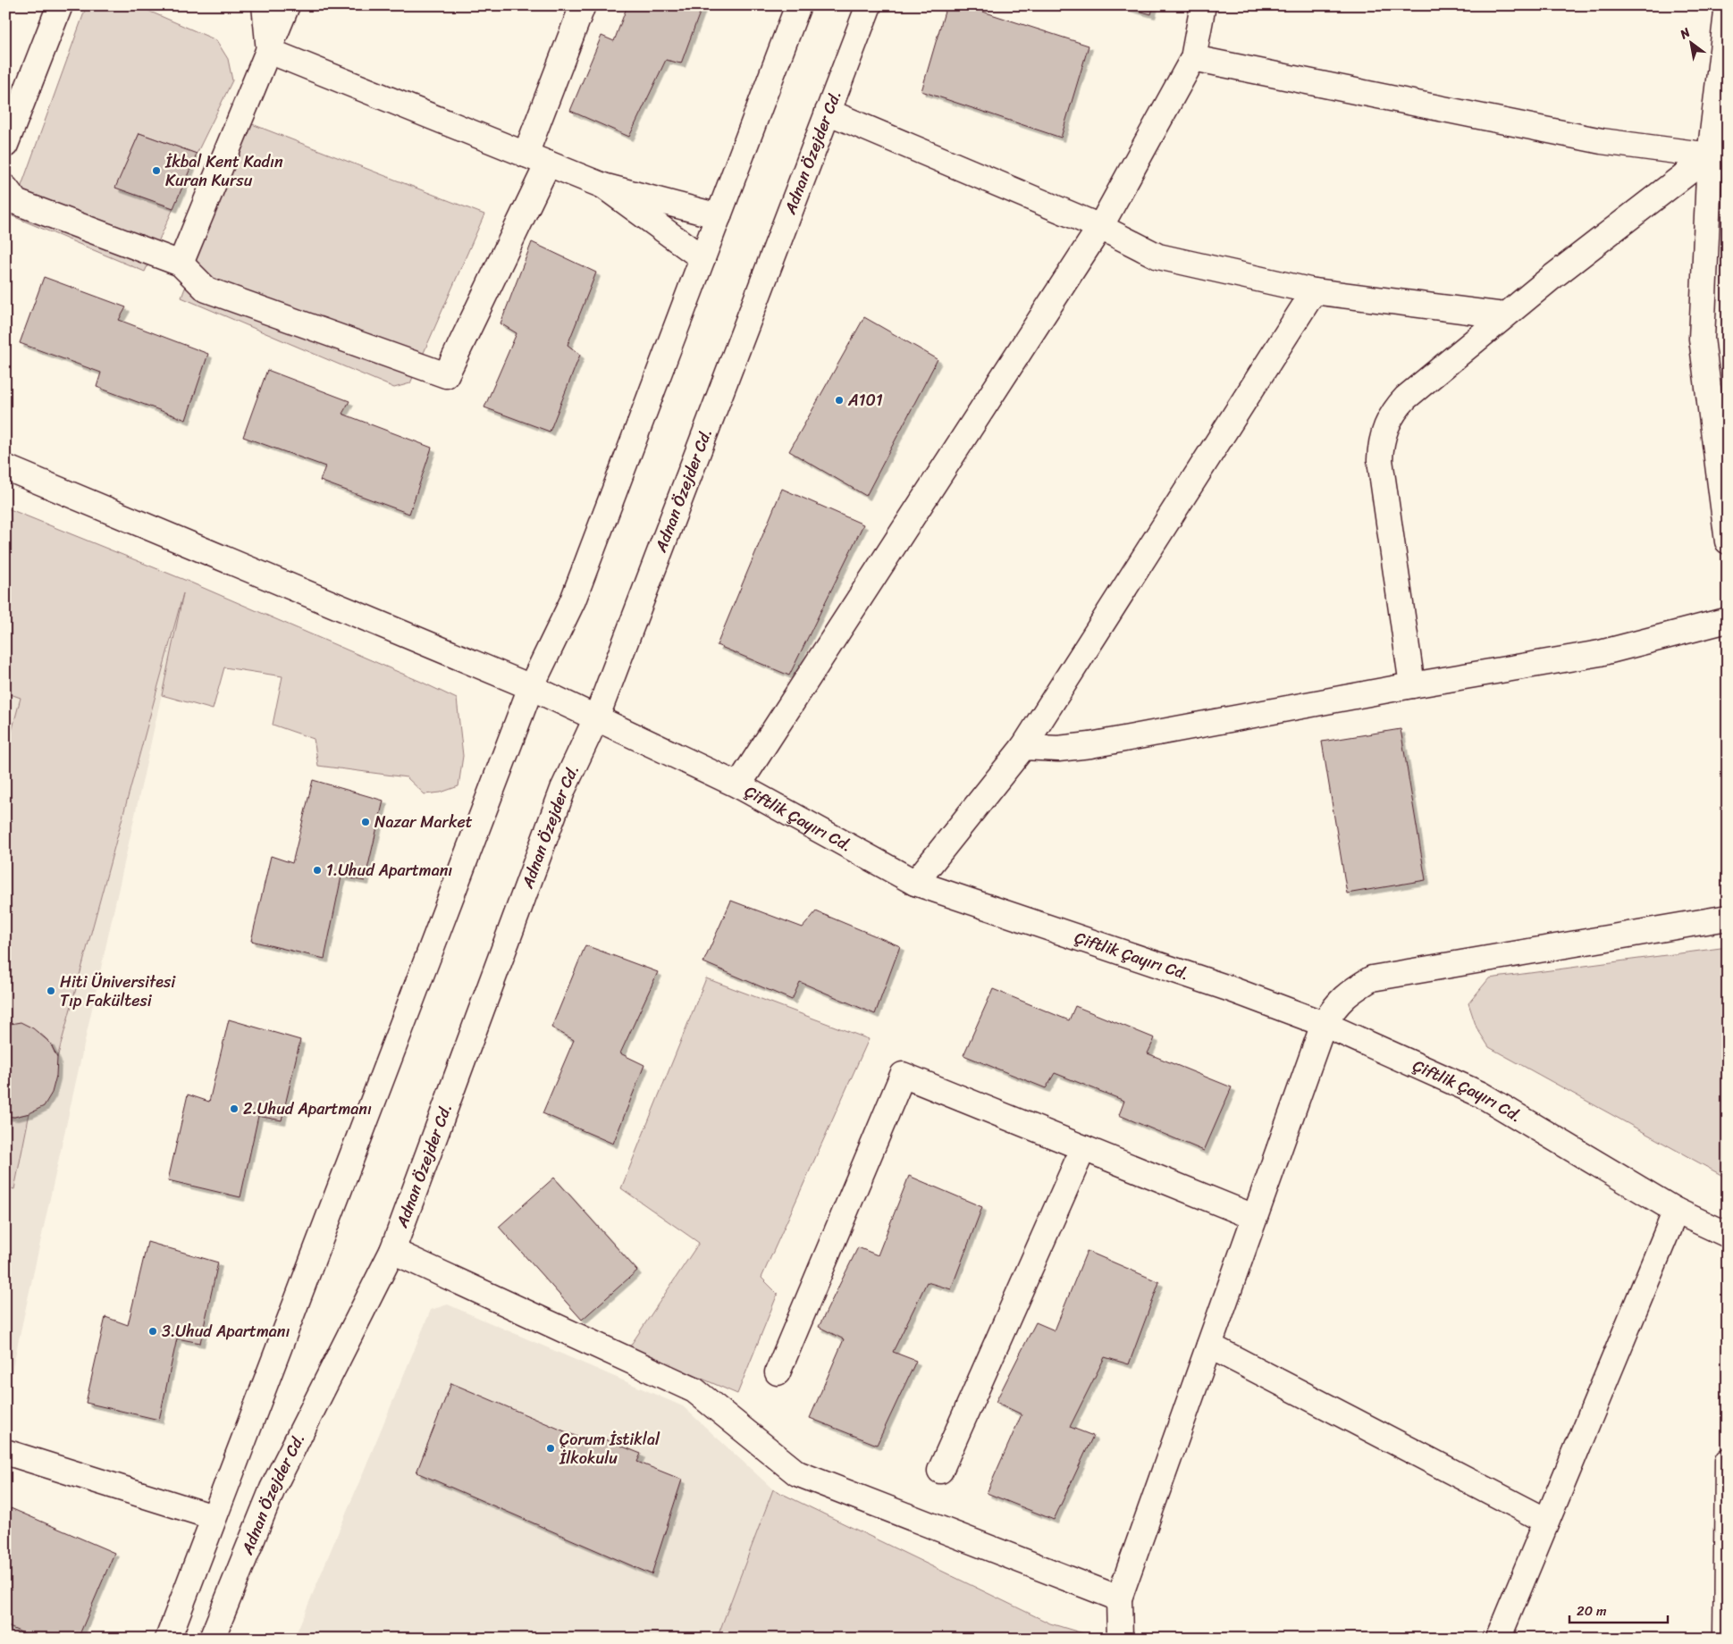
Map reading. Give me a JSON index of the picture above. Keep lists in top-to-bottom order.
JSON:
{
  "streets": {
    "street": ["Adnan Özejder Cd.", "Çiftlik Çayırı Cd."]
  },
  "crossings": [
    ["Adnan Özejder Cd.", "Çiftlik Çayırı Cd."]
  ],
  "places": [
    "İkbal Kent Kadın Kuran Kursu",
    "A101",
    "Nazar Market",
    "1.Uhud Apartmanı",
    "Hiti Üniversitesi Tıp Fakültesi",
    "2.Uhud Apartmanı",
    "3.Uhud Apartmanı",
    "Çorum İstiklal İlkokulu"
  ],
  "scale_bar": "20 m",
  "north": "top left"
}
